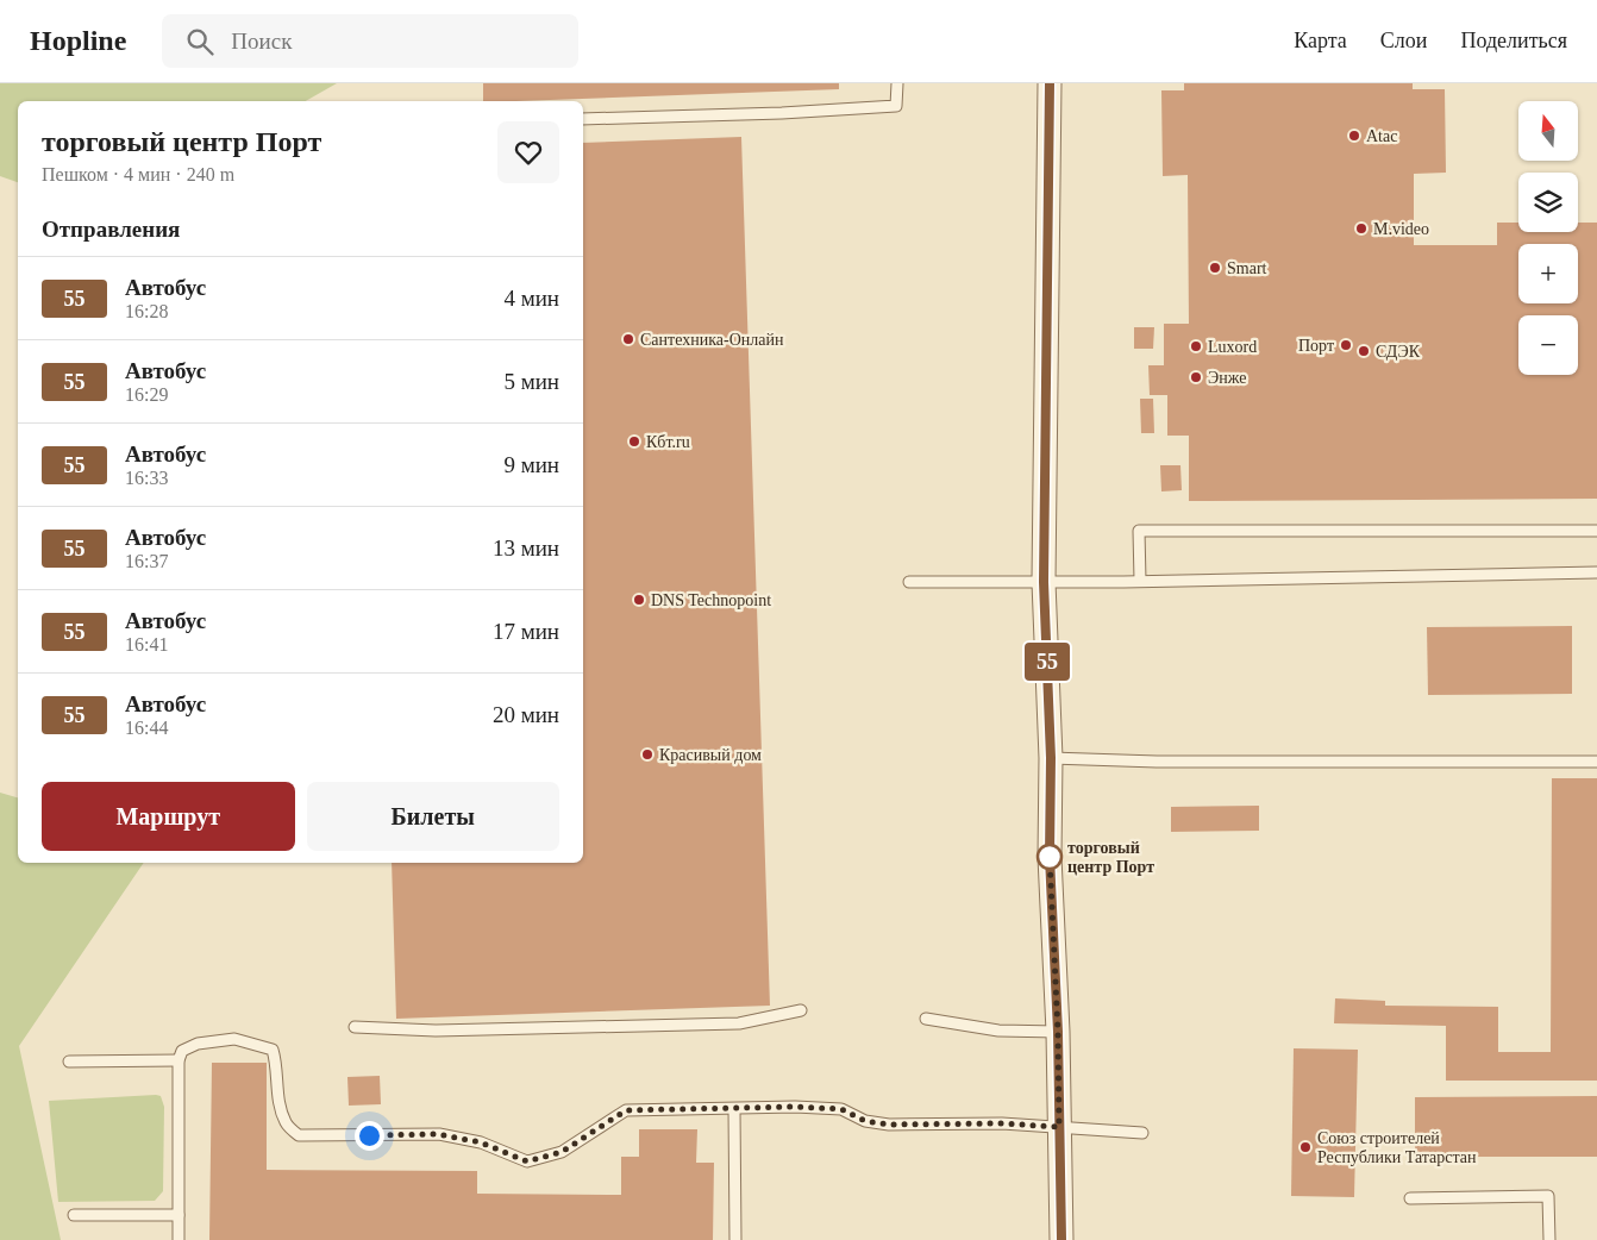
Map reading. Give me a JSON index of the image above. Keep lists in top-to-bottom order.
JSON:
{
  "places": [
    "Atac",
    "M.video",
    "Smart",
    "Сантехника-Онлайн",
    "Порт",
    "Luxord",
    "СДЭК",
    "Энже",
    "Кбт.ru",
    "DNS Technopoint",
    "Красивый дом",
    "торговый центр Порт",
    "Союз строителей Республики Татарстан"
  ],
  "lines": ["bus line 55"],
  "north": "top",
  "page": {
    "header": "Hopline",
    "search": "Поиск",
    "nav": ["Карта", "Слои", "Поделиться"],
    "on_map": "55",
    "map_buttons": ["+", "−"],
    "heading": [
      ["торговый центр Порт", "Пешком · 4 мин · 240 m"],
      "Отправления"
    ],
    "list": [
      {
        "mark": "55",
        "name": "Автобус",
        "note": "16:28",
        "value": "4 мин"
      },
      {
        "mark": "55",
        "name": "Автобус",
        "note": "16:29",
        "value": "5 мин"
      },
      {
        "mark": "55",
        "name": "Автобус",
        "note": "16:33",
        "value": "9 мин"
      },
      {
        "mark": "55",
        "name": "Автобус",
        "note": "16:37",
        "value": "13 мин"
      },
      {
        "mark": "55",
        "name": "Автобус",
        "note": "16:41",
        "value": "17 мин"
      },
      {
        "mark": "55",
        "name": "Автобус",
        "note": "16:44",
        "value": "20 мин"
      }
    ],
    "buttons": ["Маршрут", "Билеты"]
  }
}
